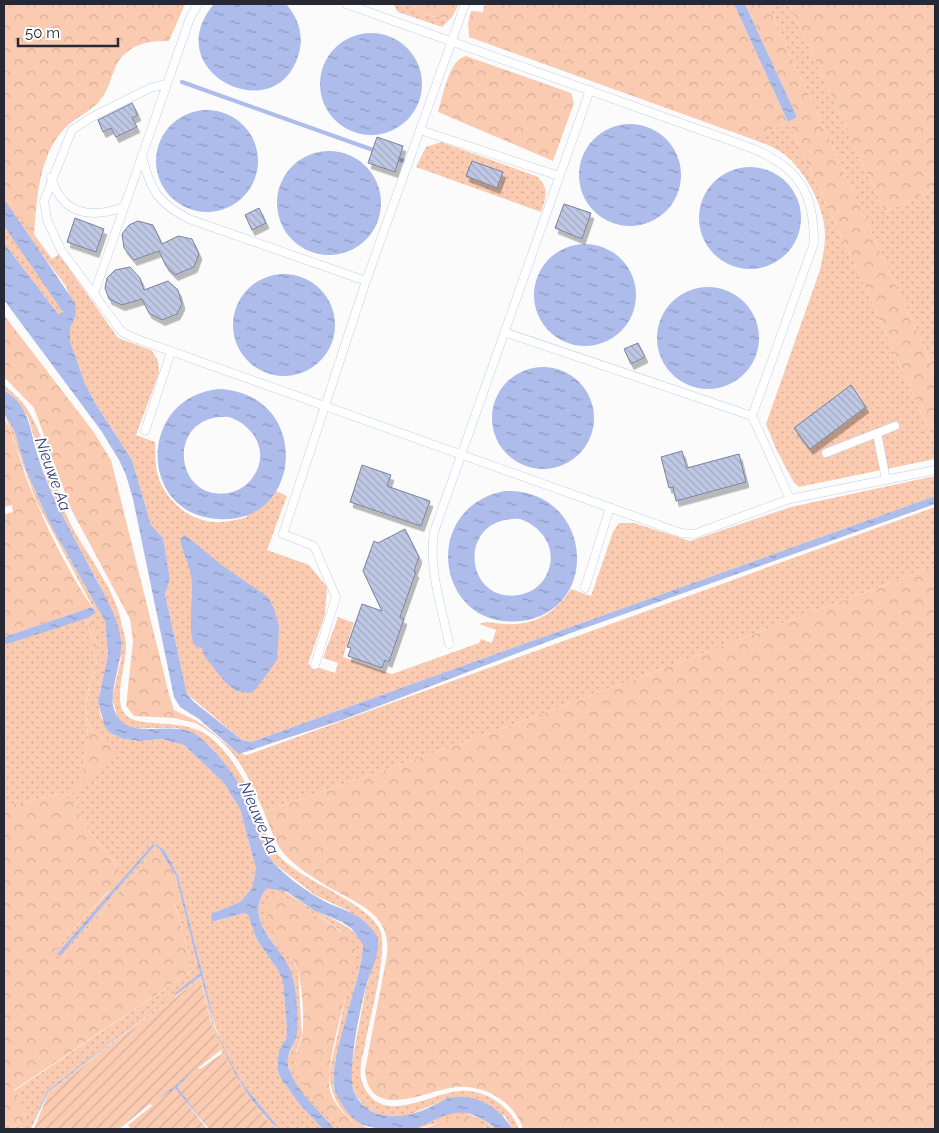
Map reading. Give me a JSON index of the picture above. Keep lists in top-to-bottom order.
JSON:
{
  "water": ["Nieuwe Aa"],
  "scale_bar": "50 m"
}
